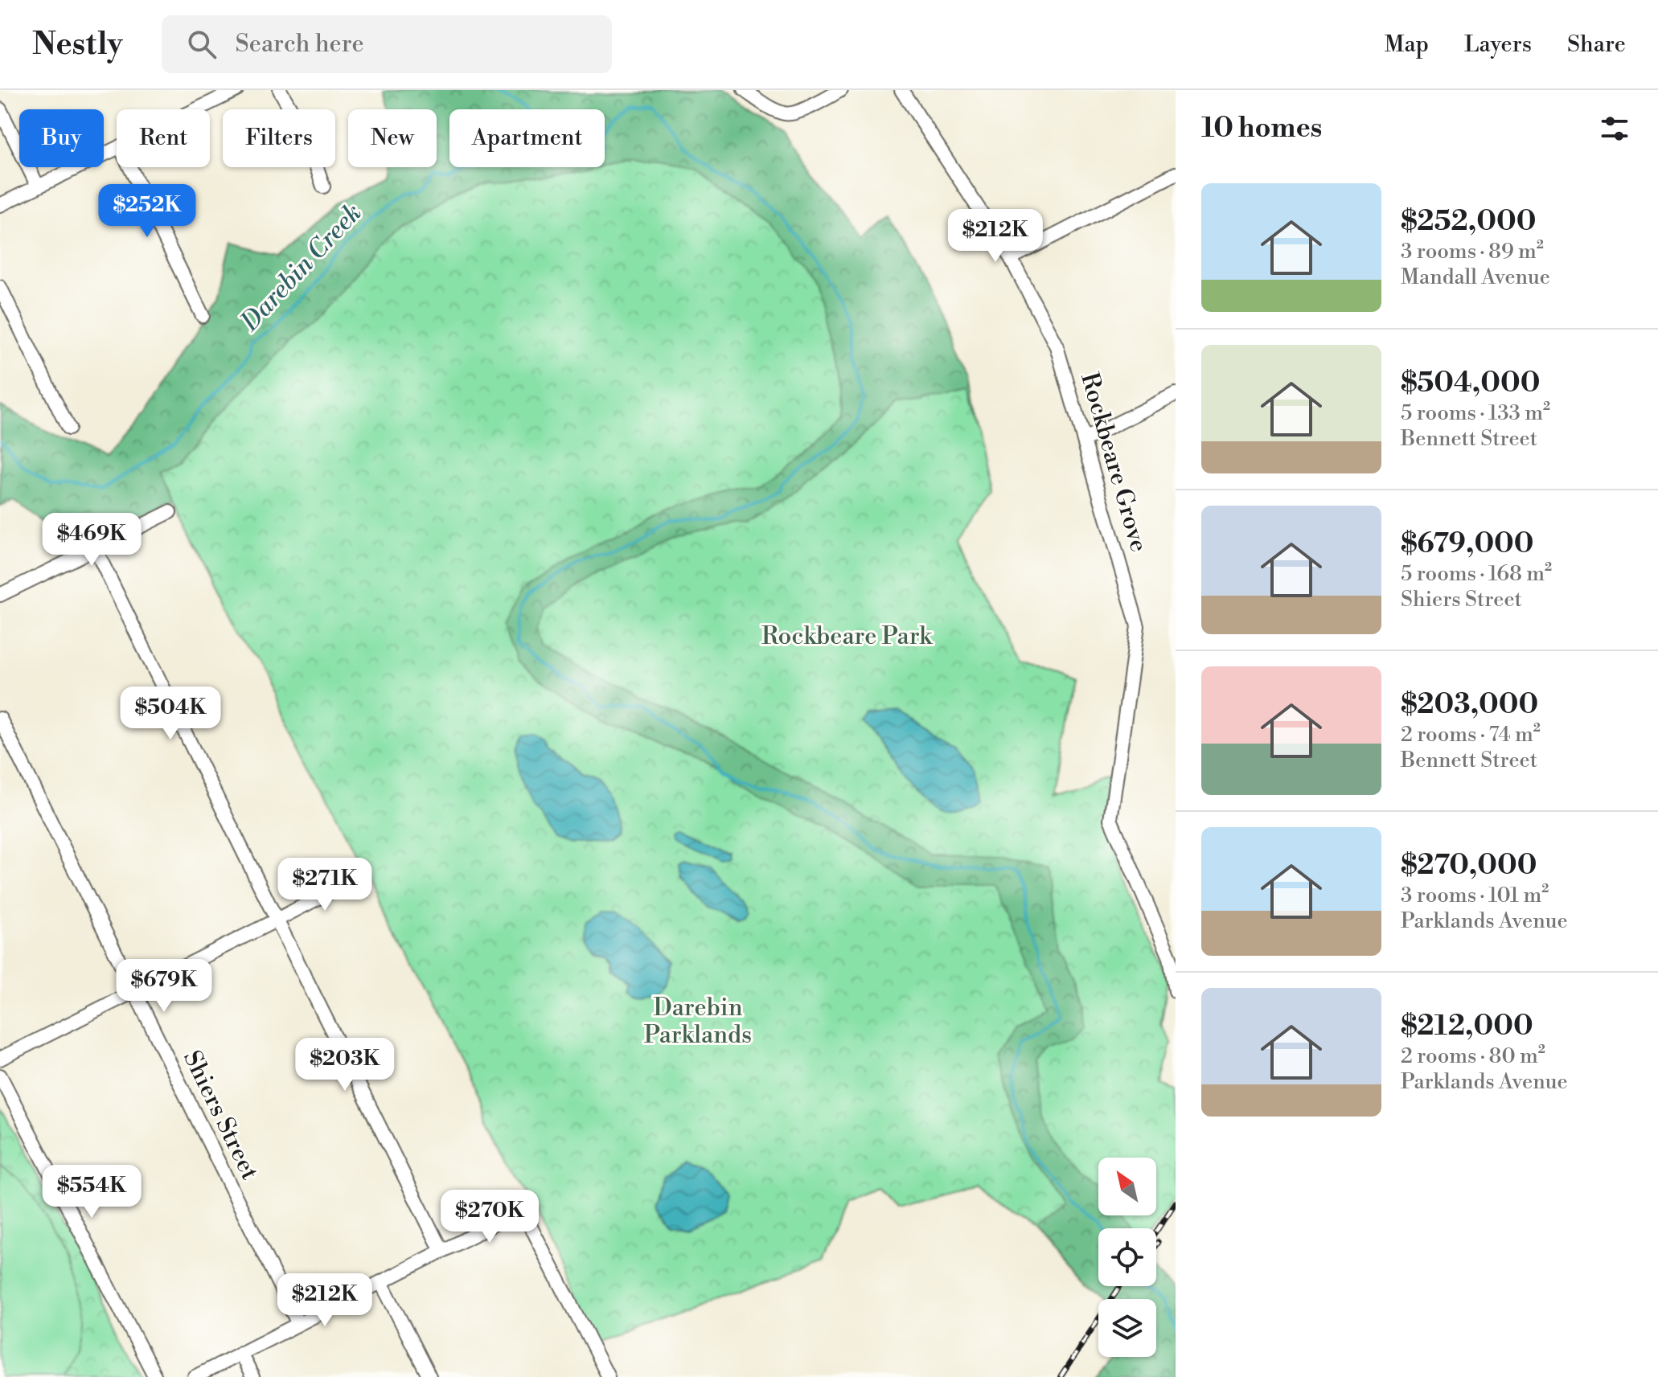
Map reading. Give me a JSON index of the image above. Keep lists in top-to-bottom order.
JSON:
{
  "streets": {
    "street": ["Rockbeare Grove", "Shiers Street"]
  },
  "water": ["Darebin Creek"],
  "parks": ["Rockbeare Park", "Darebin Parklands"],
  "north": "top left",
  "page": {
    "header": "Nestly",
    "search": "Search here",
    "nav": ["Map", "Layers", "Share"],
    "heading": "10 homes",
    "chip": [
      "Buy",
      "Rent",
      "Filters",
      "New",
      "Apartment"
    ],
    "list": [
      {
        "name": "$252,000",
        "note": "3 rooms · 89 m² · Mandall Avenue"
      },
      {
        "name": "$504,000",
        "note": "5 rooms · 133 m² · Bennett Street"
      },
      {
        "name": "$679,000",
        "note": "5 rooms · 168 m² · Shiers Street"
      },
      {
        "name": "$203,000",
        "note": "2 rooms · 74 m² · Bennett Street"
      },
      {
        "name": "$270,000",
        "note": "3 rooms · 101 m² · Parklands Avenue"
      },
      {
        "name": "$212,000",
        "note": "2 rooms · 80 m² · Parklands Avenue"
      }
    ],
    "price": [
      "$252K",
      "$212K",
      "$469K",
      "$504K",
      "$271K",
      "$679K",
      "$203K",
      "$554K",
      "$270K",
      "$212K"
    ]
  }
}
